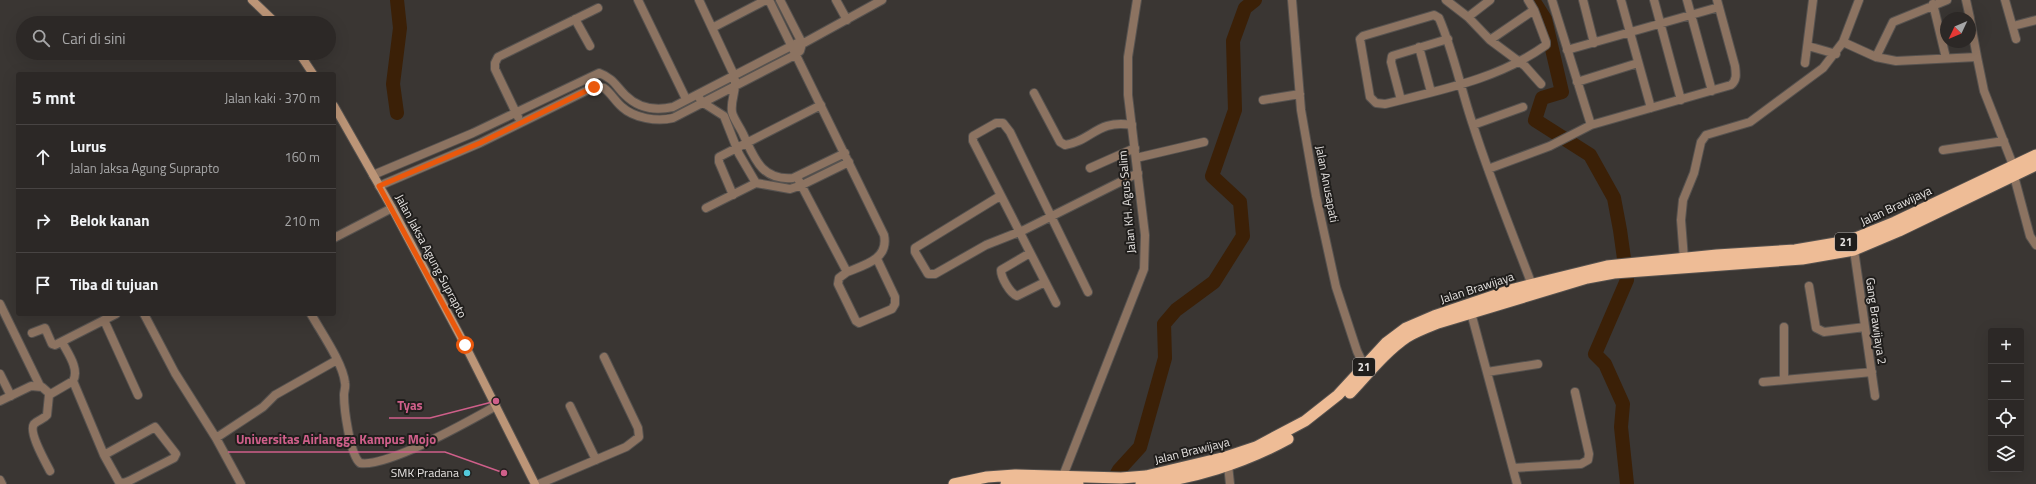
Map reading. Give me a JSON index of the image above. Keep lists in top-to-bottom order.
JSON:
{
  "streets": {
    "highway": ["Jalan Brawijaya", "21"],
    "main road": ["Jalan Jaksa Agung Suprapto"],
    "street": ["Jalan Anusapati", "Jalan KH. Agus Salim", "Gang Brawijaya 2"]
  },
  "crossings": [
    ["Jalan Anusapati", "Jalan Brawijaya"],
    ["Jalan KH. Agus Salim", "Jalan Brawijaya"],
    ["Jalan Brawijaya", "Gang Brawijaya 2"]
  ],
  "places": ["Tyas", "SMK Pradana", "Universitas Airlangga Kampus Mojo"],
  "north": "bottom left",
  "page": {
    "search": "Cari di sini",
    "heading": ["5 mnt", "Jalan kaki · 370 m"],
    "list": [
      ["Lurus", "Jalan Jaksa Agung Suprapto", "160 m"],
      ["Belok kanan", "210 m"],
      "Tiba di tujuan"
    ],
    "map_buttons": ["+", "−"]
  }
}
